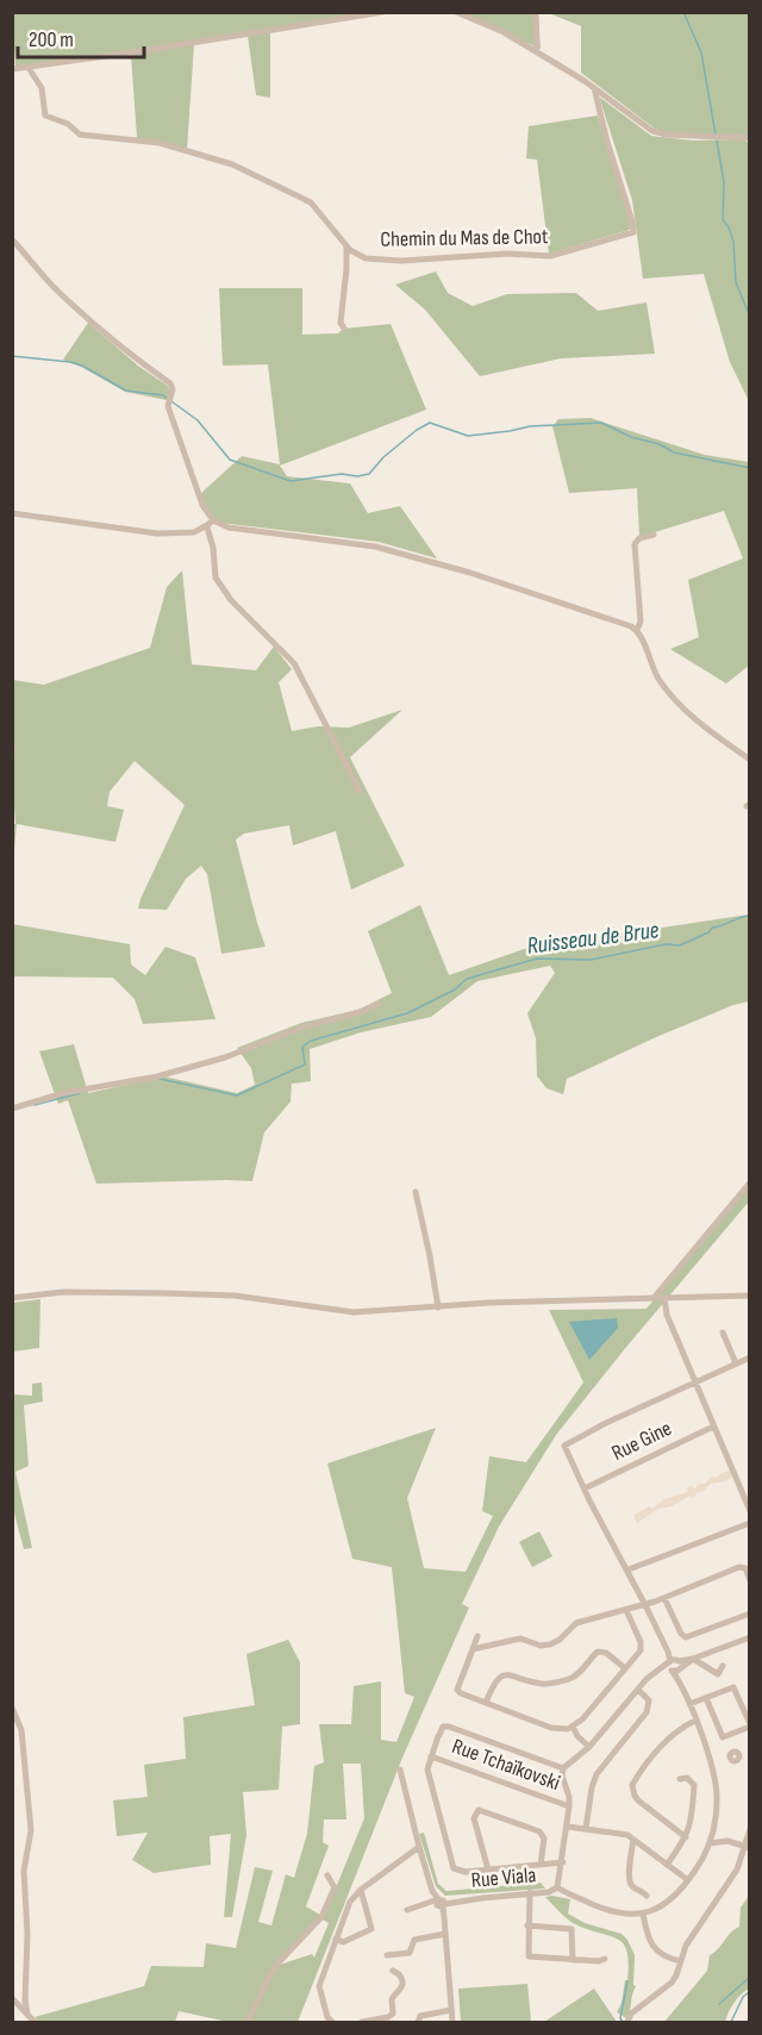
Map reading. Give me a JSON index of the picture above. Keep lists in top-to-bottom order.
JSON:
{
  "streets": {
    "street": [
      "Chemin du Mas de Chot",
      "Rue Gine",
      "Rue Tchaïkovski",
      "Rue Viala"
    ]
  },
  "water": ["Ruisseau de Brue"],
  "scale_bar": "200 m"
}
